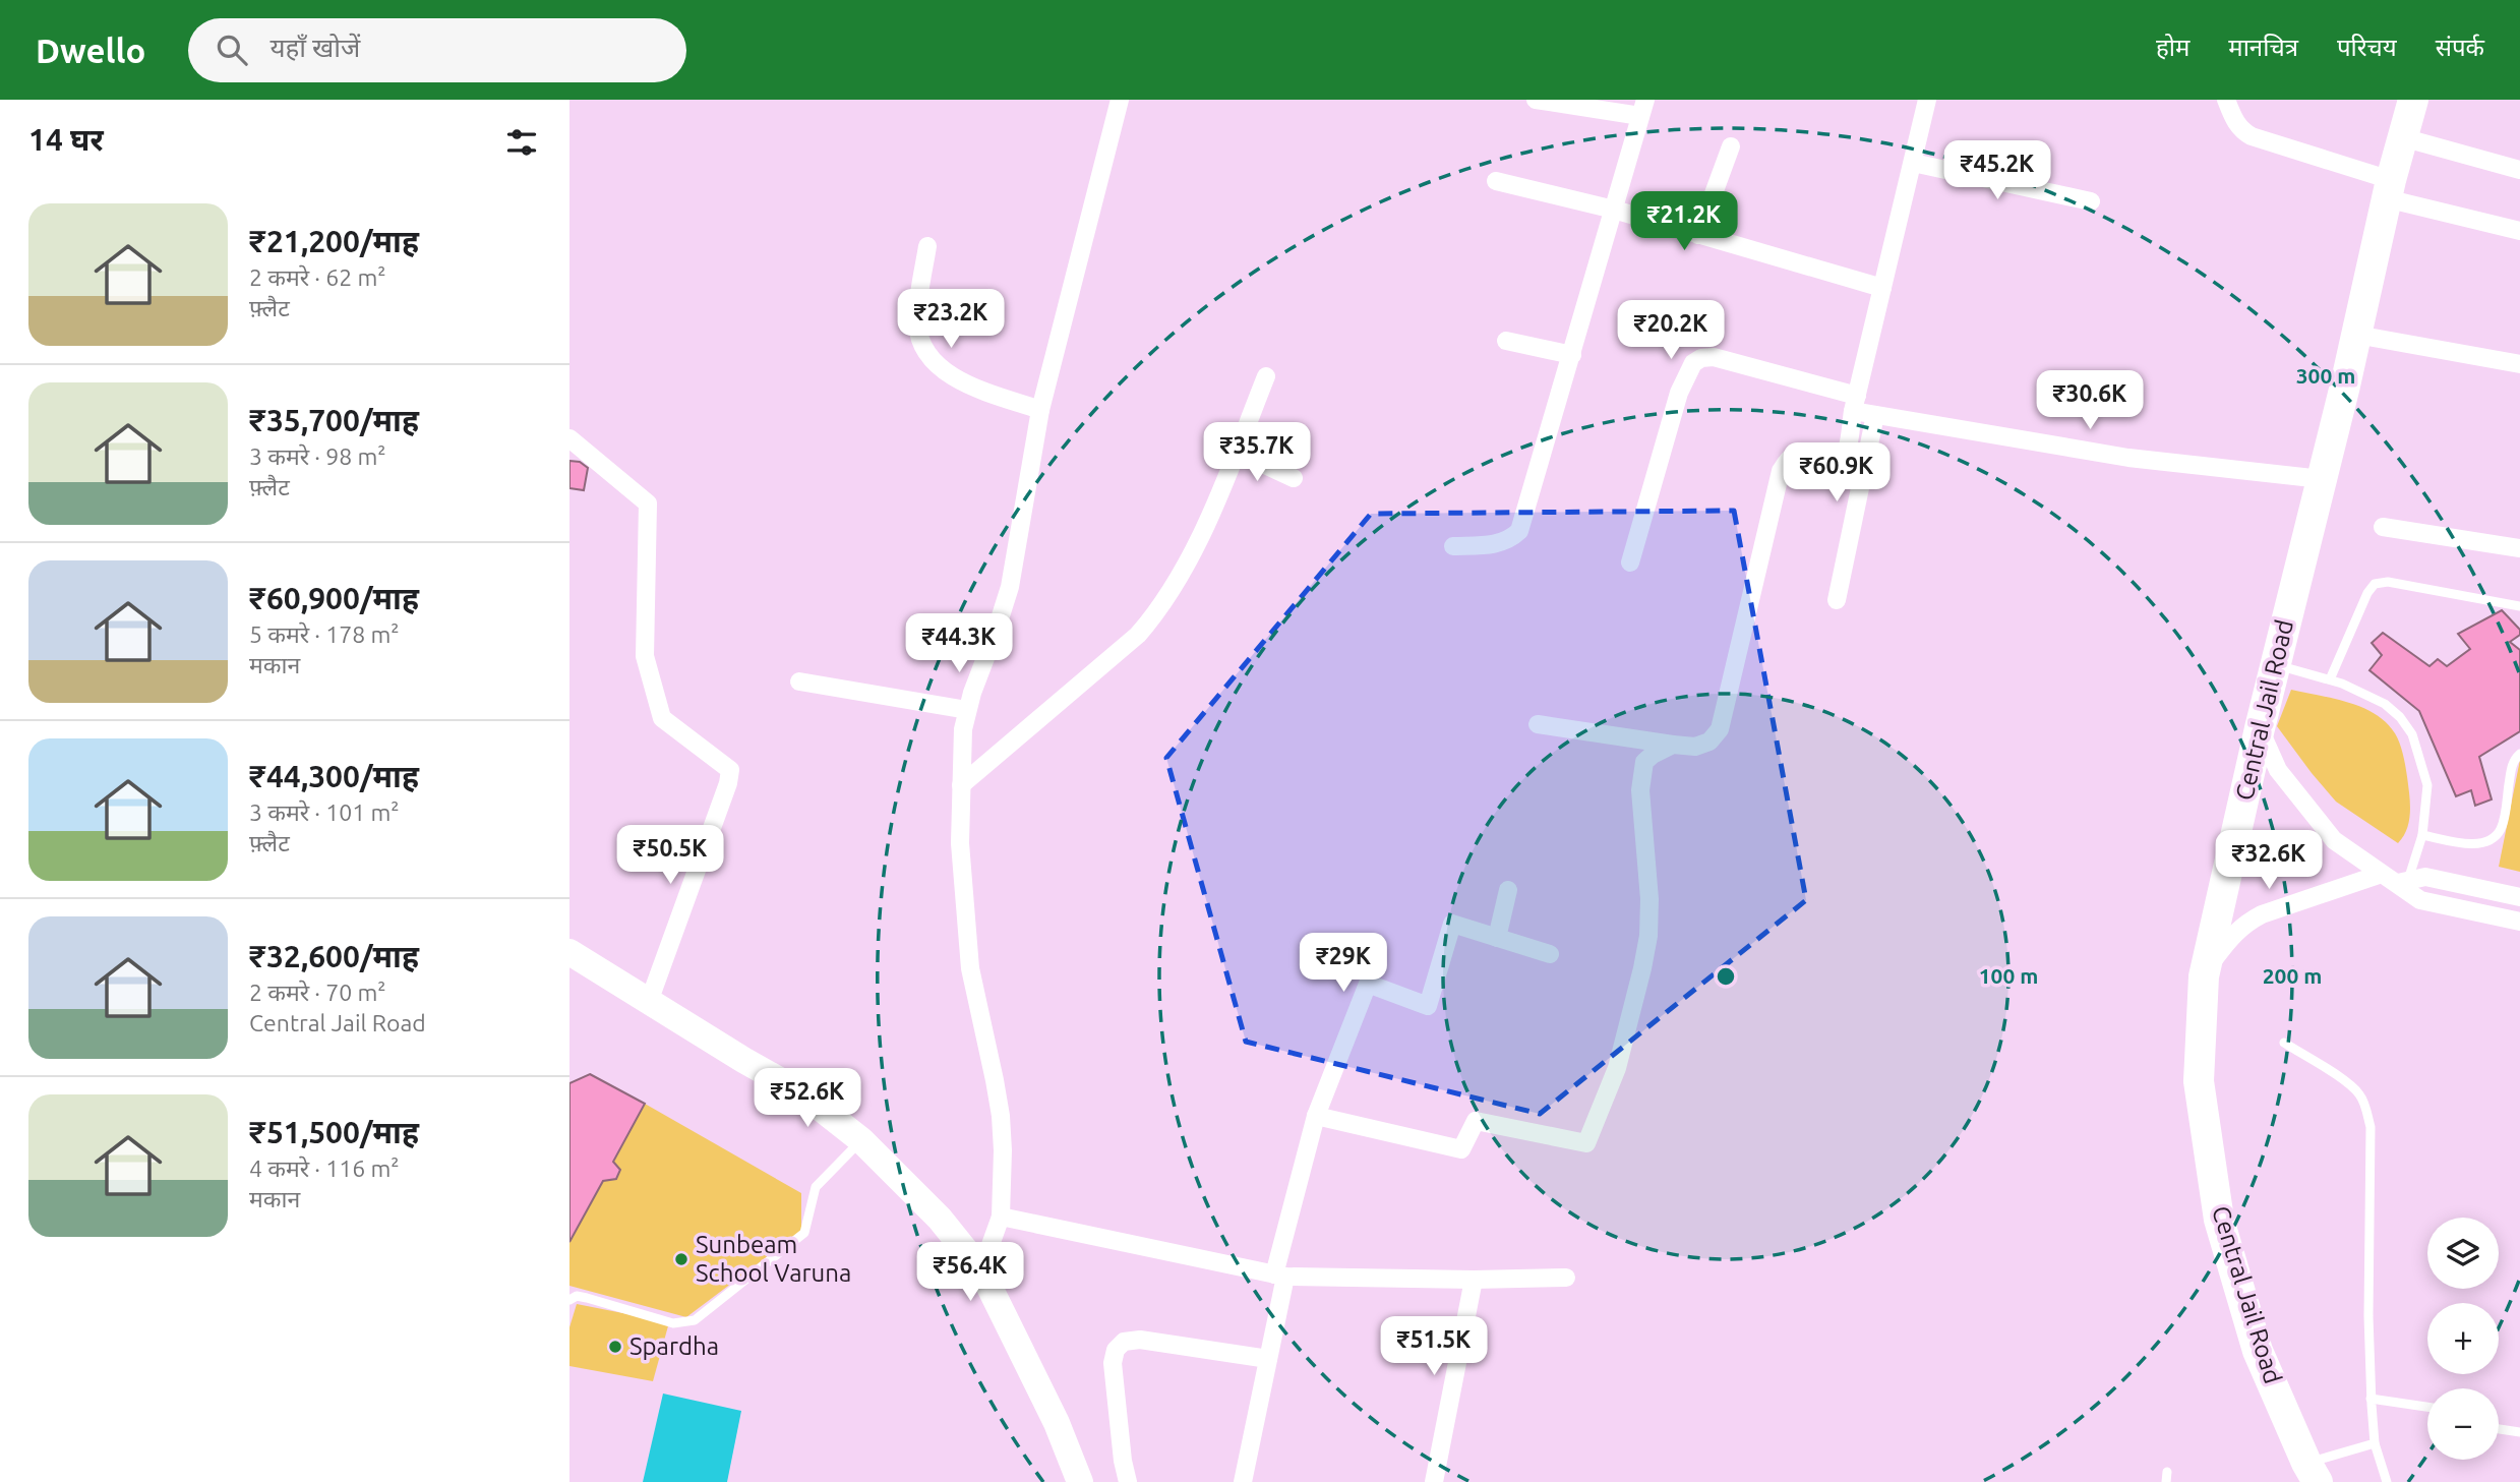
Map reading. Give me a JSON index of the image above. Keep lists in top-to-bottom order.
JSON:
{
  "streets": {
    "main road": ["Central Jail Road"]
  },
  "places": ["Sunbeam School Varuna", "Spardha"],
  "page": {
    "header": "Dwello",
    "search": "यहाँ खोजें",
    "nav": [
      "होम",
      "मानचित्र",
      "परिचय",
      "संपर्क"
    ],
    "heading": "14 घर",
    "price": [
      "₹45.2K",
      "₹21.2K",
      "₹23.2K",
      "₹20.2K",
      "₹30.6K",
      "₹35.7K",
      "₹60.9K",
      "₹44.3K",
      "₹50.5K",
      "₹32.6K",
      "₹29K",
      "₹52.6K",
      "₹56.4K",
      "₹51.5K"
    ],
    "list": [
      {
        "name": "₹21,200/माह",
        "note": "2 कमरे · 62 m² · फ़्लैट"
      },
      {
        "name": "₹35,700/माह",
        "note": "3 कमरे · 98 m² · फ़्लैट"
      },
      {
        "name": "₹60,900/माह",
        "note": "5 कमरे · 178 m² · मकान"
      },
      {
        "name": "₹44,300/माह",
        "note": "3 कमरे · 101 m² · फ़्लैट"
      },
      {
        "name": "₹32,600/माह",
        "note": "2 कमरे · 70 m² · Central Jail Road"
      },
      {
        "name": "₹51,500/माह",
        "note": "4 कमरे · 116 m² · मकान"
      }
    ],
    "map_buttons": ["+", "−"]
  },
  "rings": ["300 m", "100 m", "200 m"]
}
